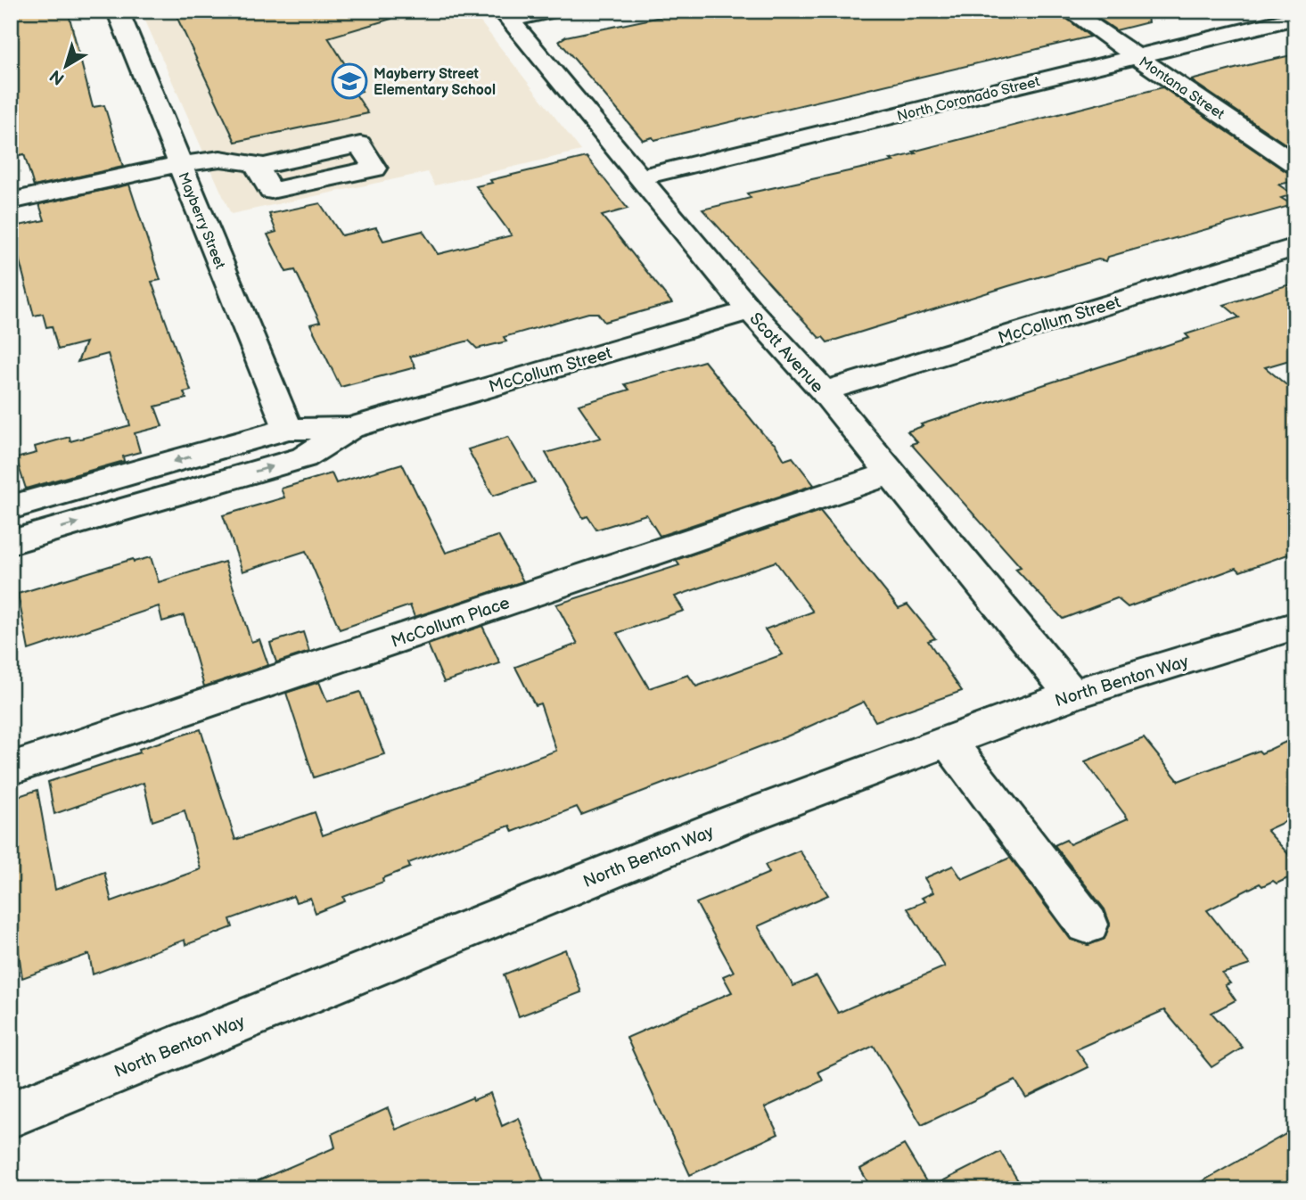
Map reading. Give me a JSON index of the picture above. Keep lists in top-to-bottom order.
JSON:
{
  "streets": {
    "street": [
      "Montana Street",
      "North Coronado Street",
      "Mayberry Street",
      "McCollum Street",
      "Scott Avenue",
      "McCollum Place",
      "North Benton Way"
    ]
  },
  "crossings": [
    ["Montana Street", "North Coronado Street"],
    ["North Coronado Street", "Scott Avenue"],
    ["Mayberry Street", "McCollum Street"],
    ["McCollum Street", "Scott Avenue"],
    ["Scott Avenue", "McCollum Place"],
    ["Scott Avenue", "North Benton Way"]
  ],
  "places": {
    "school or university": ["Mayberry Street Elementary School"]
  },
  "north": "bottom left"
}
